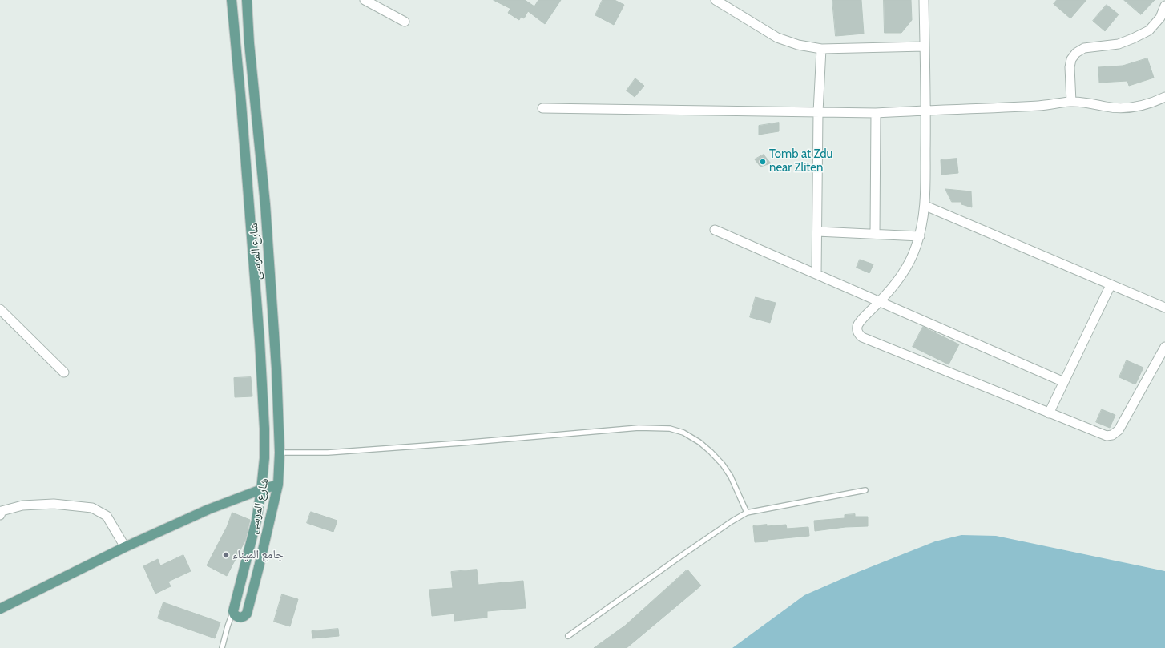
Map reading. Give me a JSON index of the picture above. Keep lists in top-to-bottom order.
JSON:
{
  "streets": {
    "main road": ["شارع المرسى"]
  },
  "places": ["Tomb at Zdu near Zliten", "جامع الميناء"]
}
